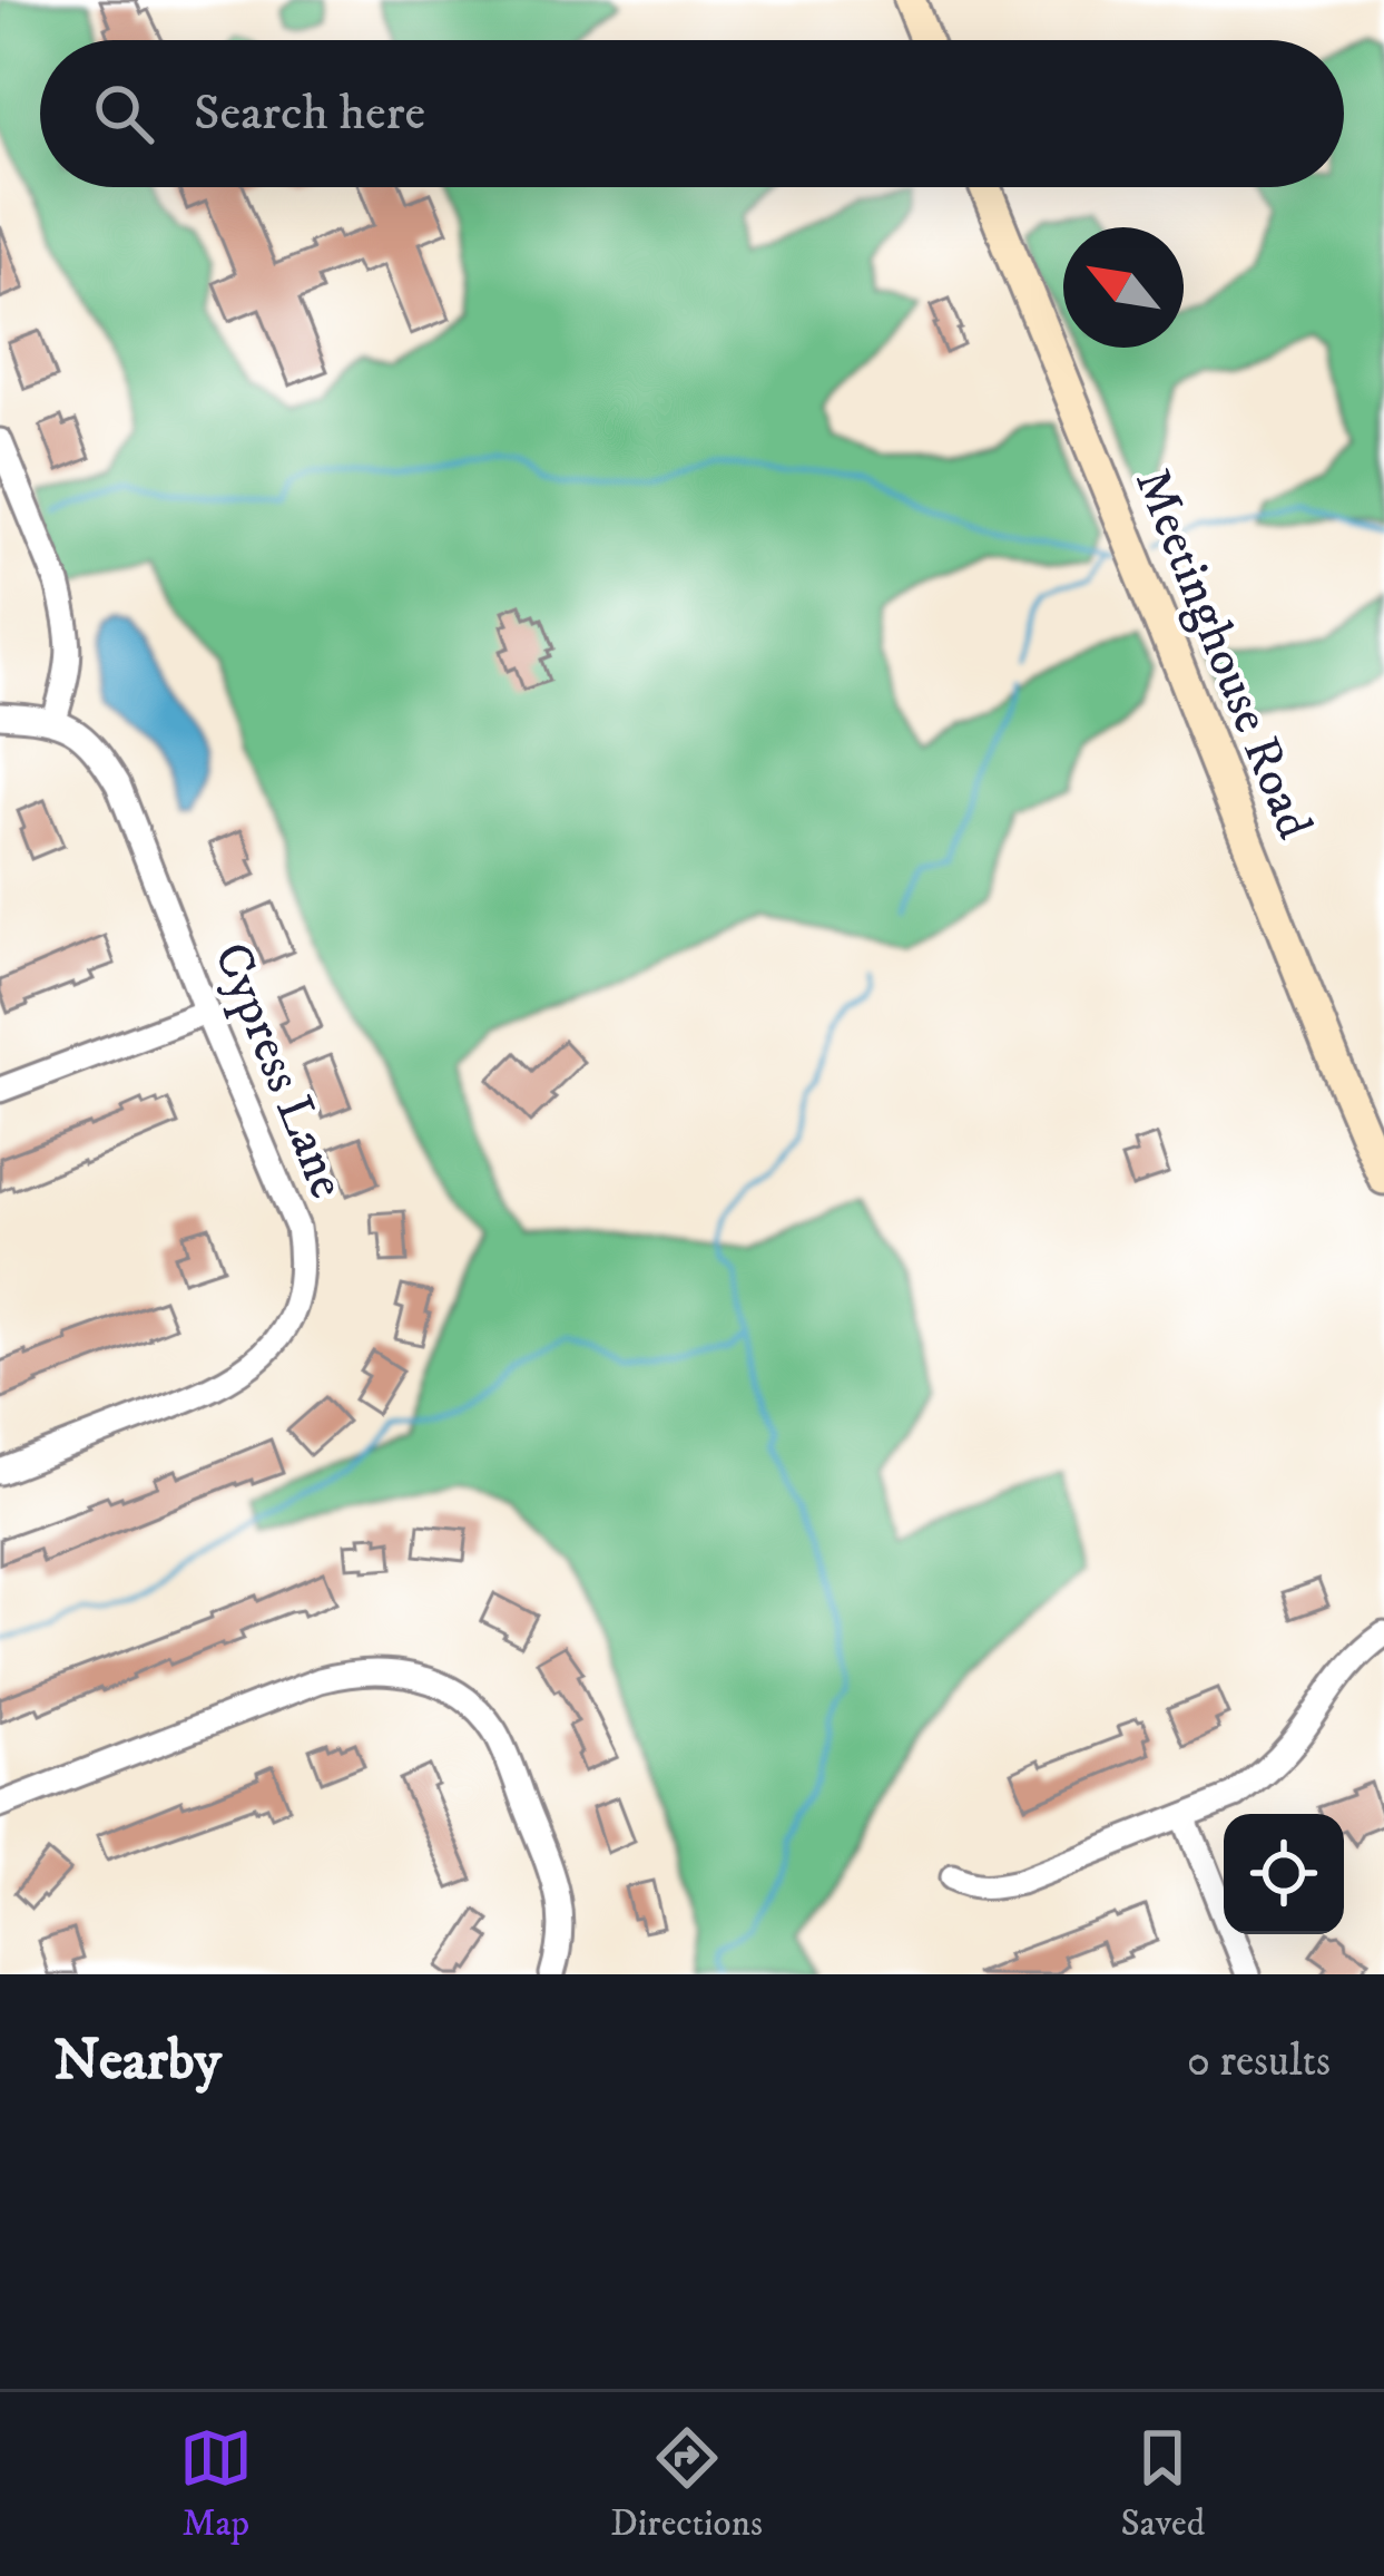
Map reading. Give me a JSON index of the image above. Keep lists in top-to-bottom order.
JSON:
{
  "streets": {
    "street": ["Meetinghouse Road", "Cypress Lane"]
  },
  "north": "top left",
  "page": {
    "search": "Search here",
    "heading": ["Nearby", "0 results"],
    "nav": ["Map", "Directions", "Saved"]
  }
}
